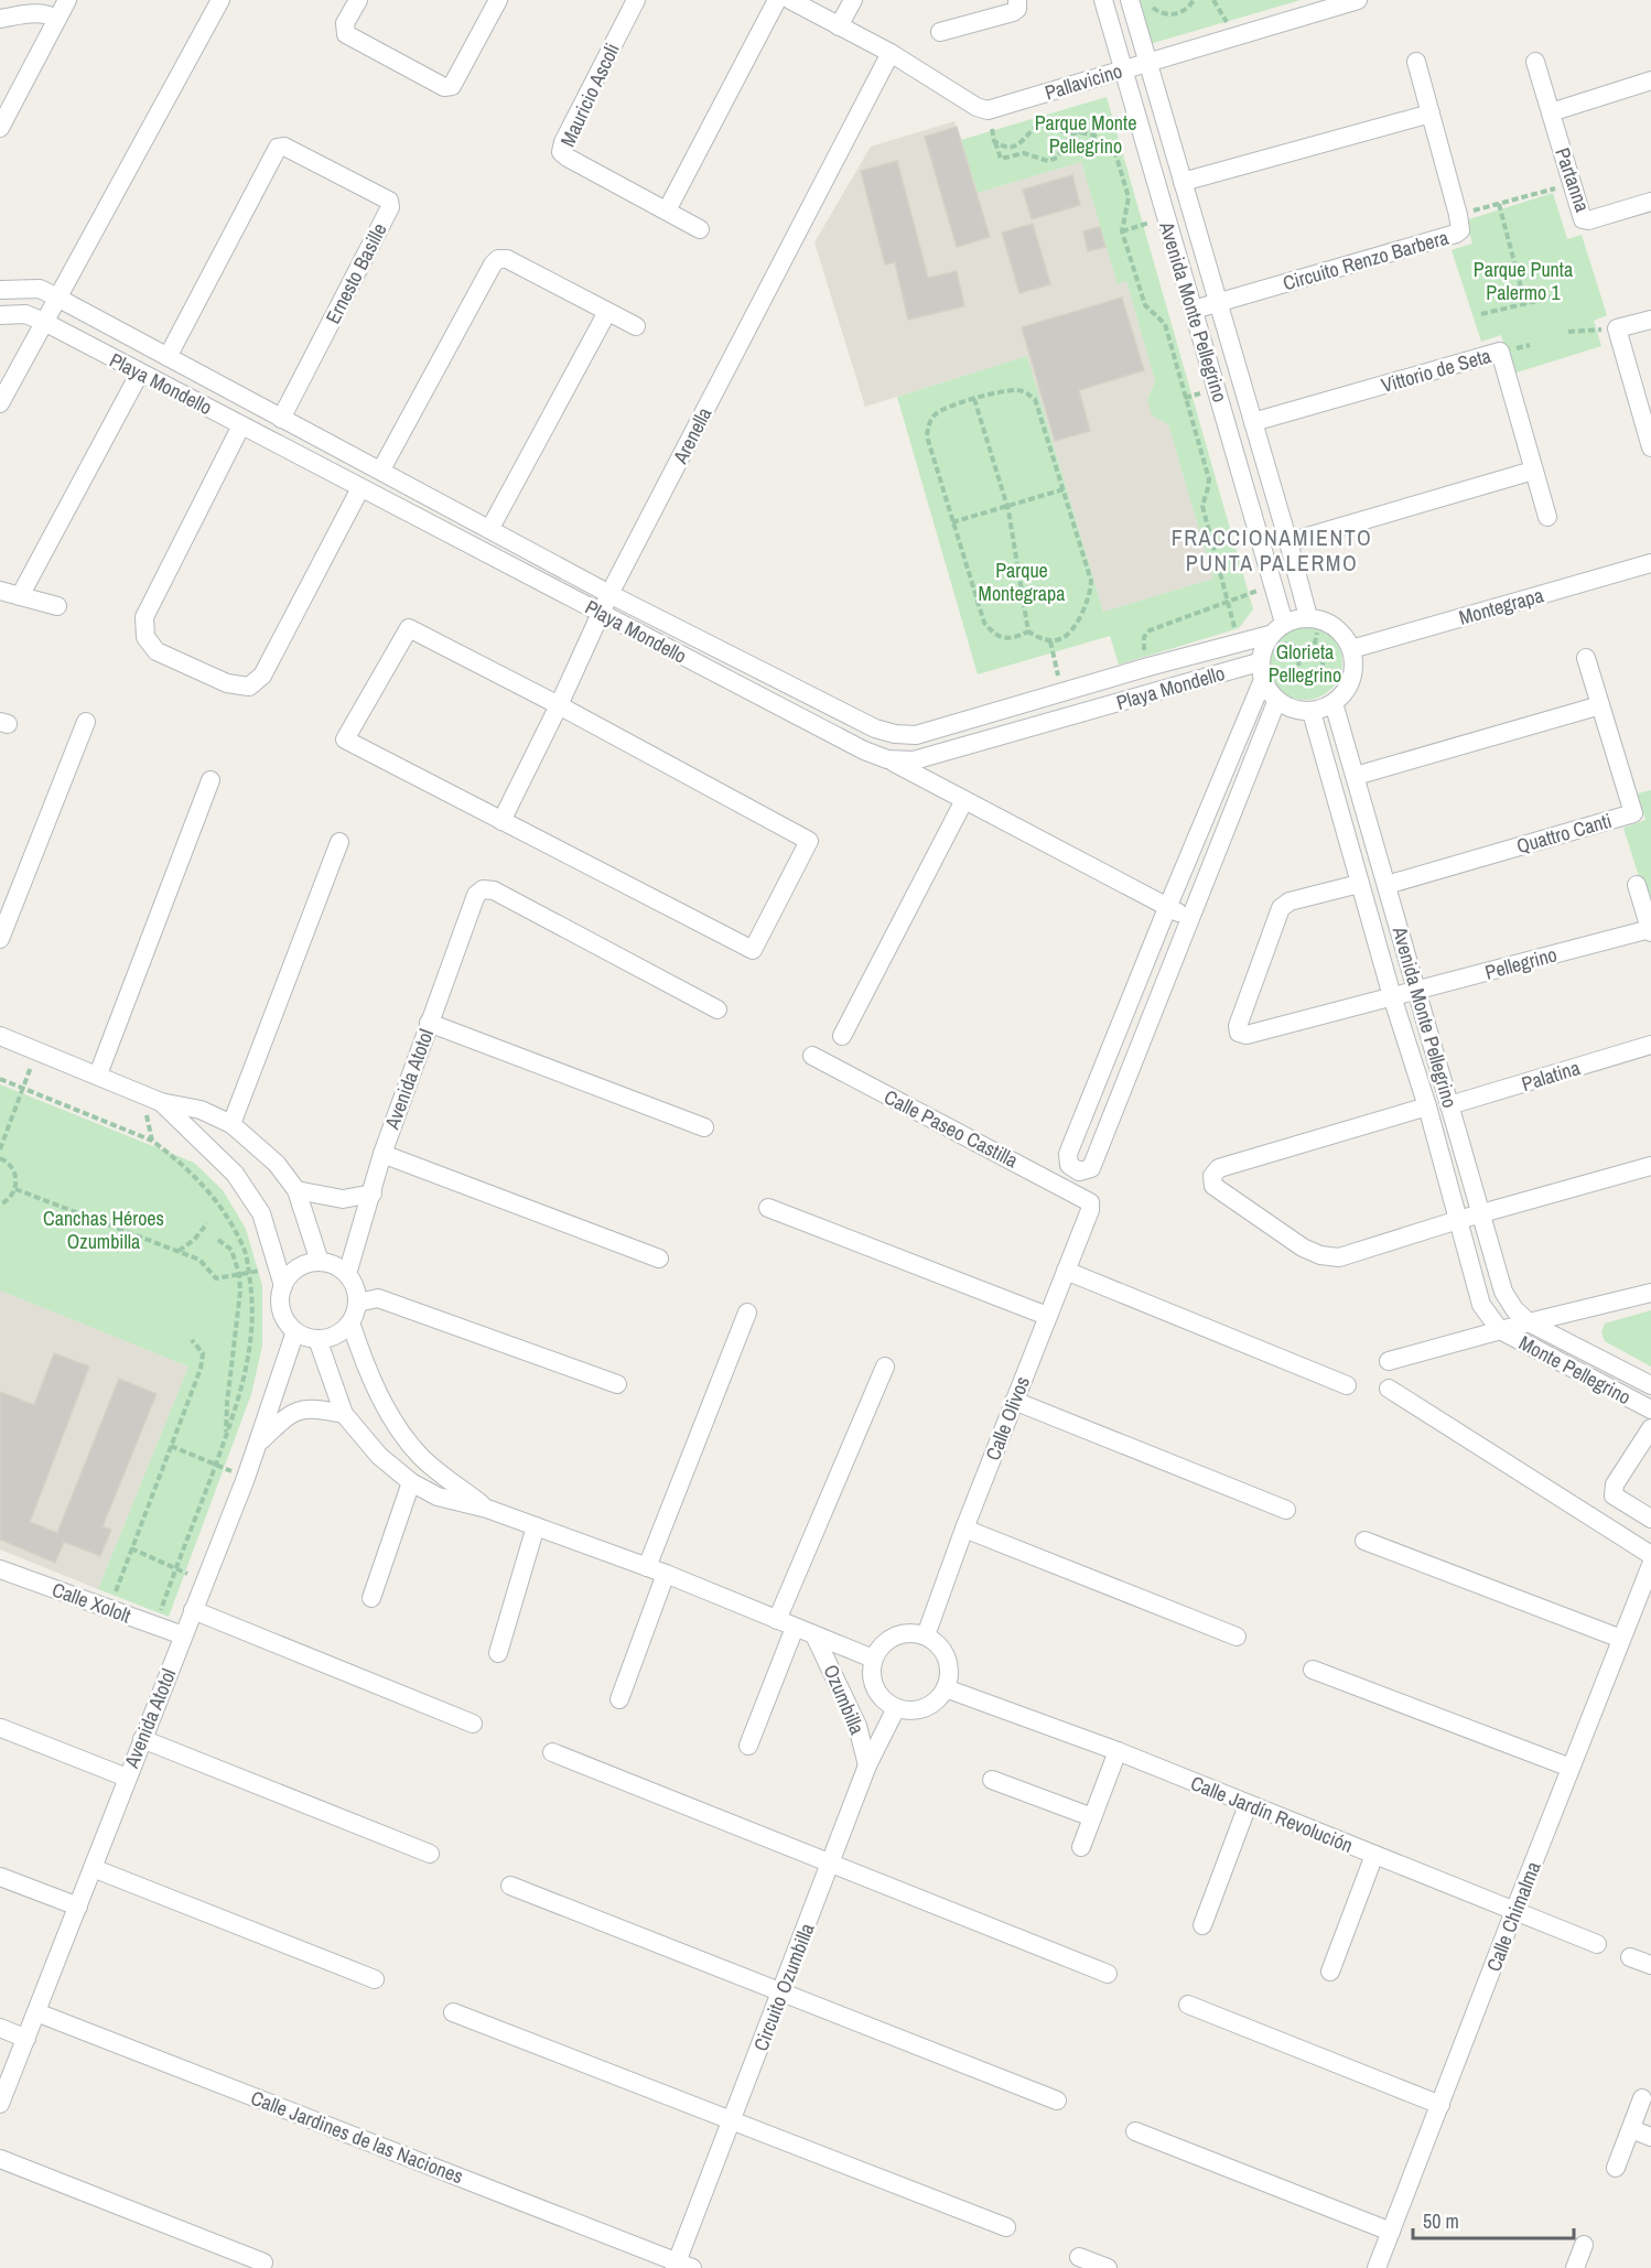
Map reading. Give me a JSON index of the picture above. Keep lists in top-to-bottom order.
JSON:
{
  "streets": {
    "street": [
      "Pallavicino",
      "Mauricio Ascoli",
      "Partanna",
      "Circuito Renzo Barbera",
      "Ernesto Basille",
      "Avenida Monte Pellegrino",
      "Vittorio de Seta",
      "Playa Mondello",
      "Arenella",
      "Montegrapa",
      "Quattro Canti",
      "Pellegrino",
      "Palatina",
      "Avenida Atotol",
      "Calle Paseo Castilla",
      "Monte Pellegrino",
      "Calle Olivos",
      "Calle Xololt",
      "Ozumbilla",
      "Calle Jardín Revolución",
      "Calle Chimalma",
      "Circuito Ozumbilla",
      "Calle Jardines de las Naciones"
    ]
  },
  "crossings": [
    ["Pallavicino", "Avenida Monte Pellegrino"],
    ["Circuito Renzo Barbera", "Avenida Monte Pellegrino"],
    ["Ernesto Basille", "Playa Mondello"],
    ["Avenida Monte Pellegrino", "Vittorio de Seta"],
    ["Avenida Monte Pellegrino", "Playa Mondello"],
    ["Avenida Monte Pellegrino", "Quattro Canti"],
    ["Avenida Monte Pellegrino", "Pellegrino"],
    ["Avenida Monte Pellegrino", "Palatina"],
    ["Avenida Monte Pellegrino", "Monte Pellegrino"],
    ["Playa Mondello", "Arenella"],
    ["Avenida Atotol", "Calle Xololt"],
    ["Avenida Atotol", "Calle Jardines de las Naciones"],
    ["Calle Paseo Castilla", "Calle Olivos"],
    ["Calle Olivos", "Calle Jardín Revolución"],
    ["Calle Olivos", "Circuito Ozumbilla"],
    ["Ozumbilla", "Circuito Ozumbilla"],
    ["Calle Jardín Revolución", "Calle Chimalma"],
    ["Calle Jardín Revolución", "Circuito Ozumbilla"],
    ["Circuito Ozumbilla", "Calle Jardines de las Naciones"]
  ],
  "districts": ["FRACCIONAMIENTO PUNTA PALERMO"],
  "parks": [
    "Parque Monte Pellegrino",
    "Parque Punta Palermo 1",
    "Parque Montegrapa",
    "Glorieta Pellegrino",
    "Canchas Héroes Ozumbilla"
  ],
  "scale_bar": "50 m"
}
